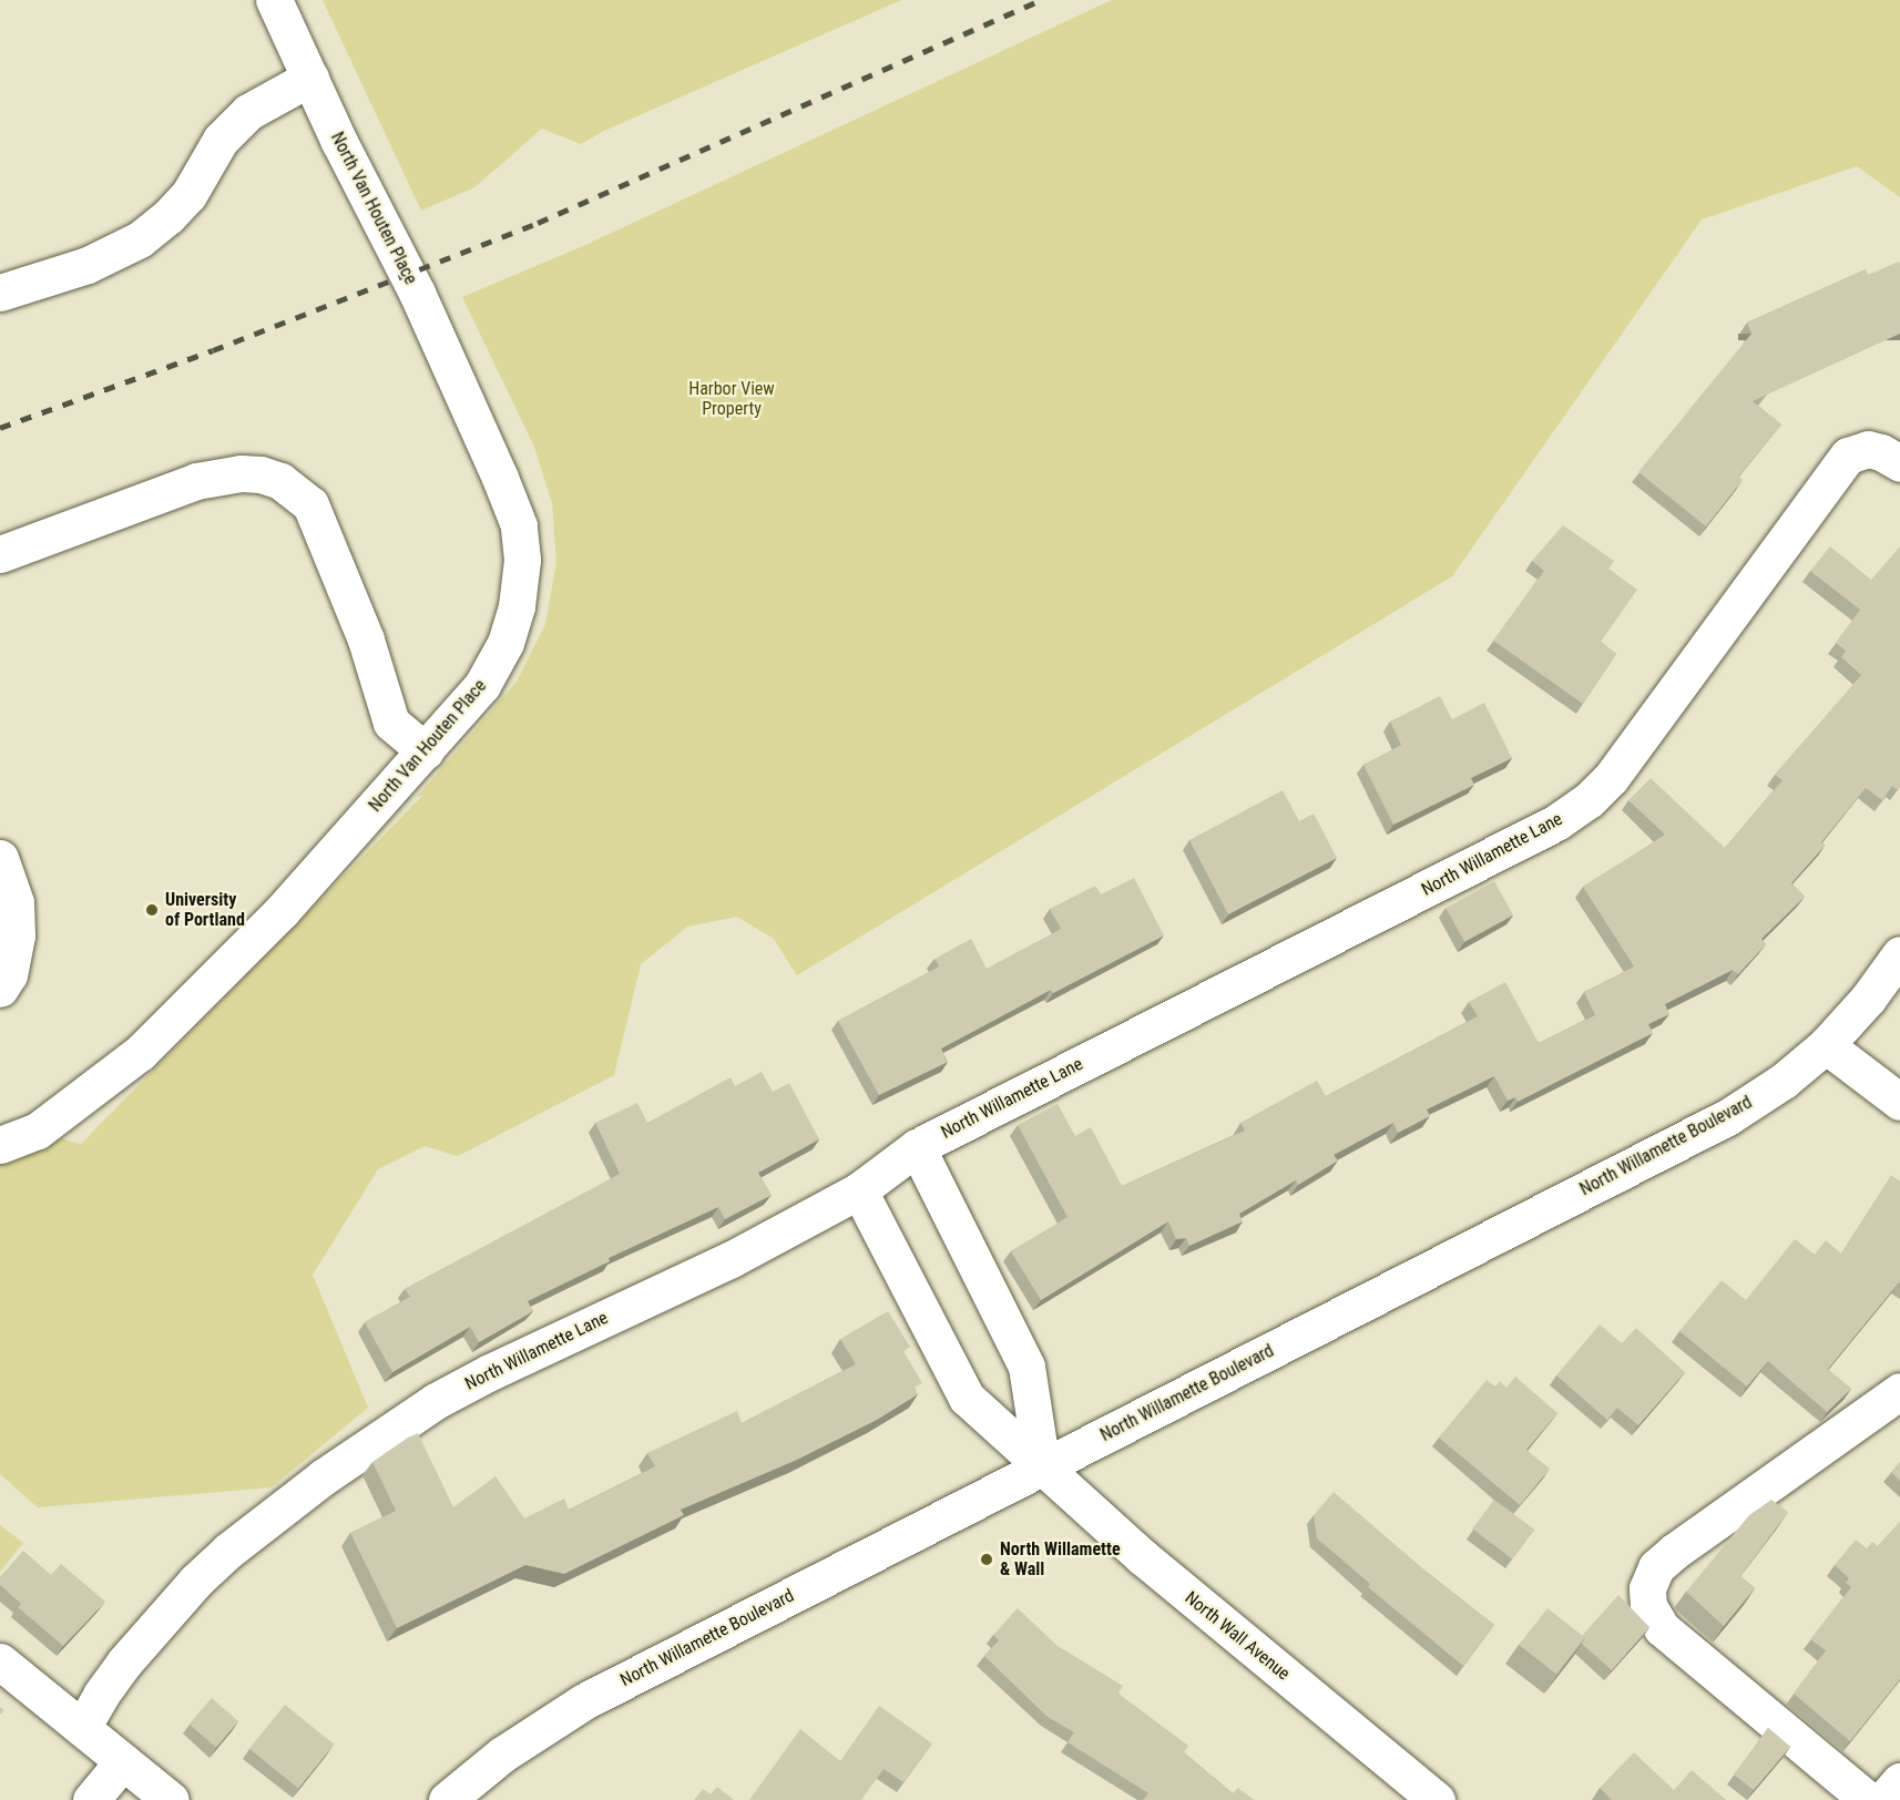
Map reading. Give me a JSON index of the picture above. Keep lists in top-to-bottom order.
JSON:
{
  "streets": {
    "street": [
      "North Van Houten Place",
      "North Willamette Lane",
      "North Willamette Boulevard",
      "North Wall Avenue"
    ]
  },
  "crossings": [
    ["North Willamette Lane", "North Wall Avenue"],
    ["North Willamette Boulevard", "North Wall Avenue"]
  ],
  "parks": ["Harbor View Property"],
  "places": ["University of Portland", "North Willamette & Wall"]
}
